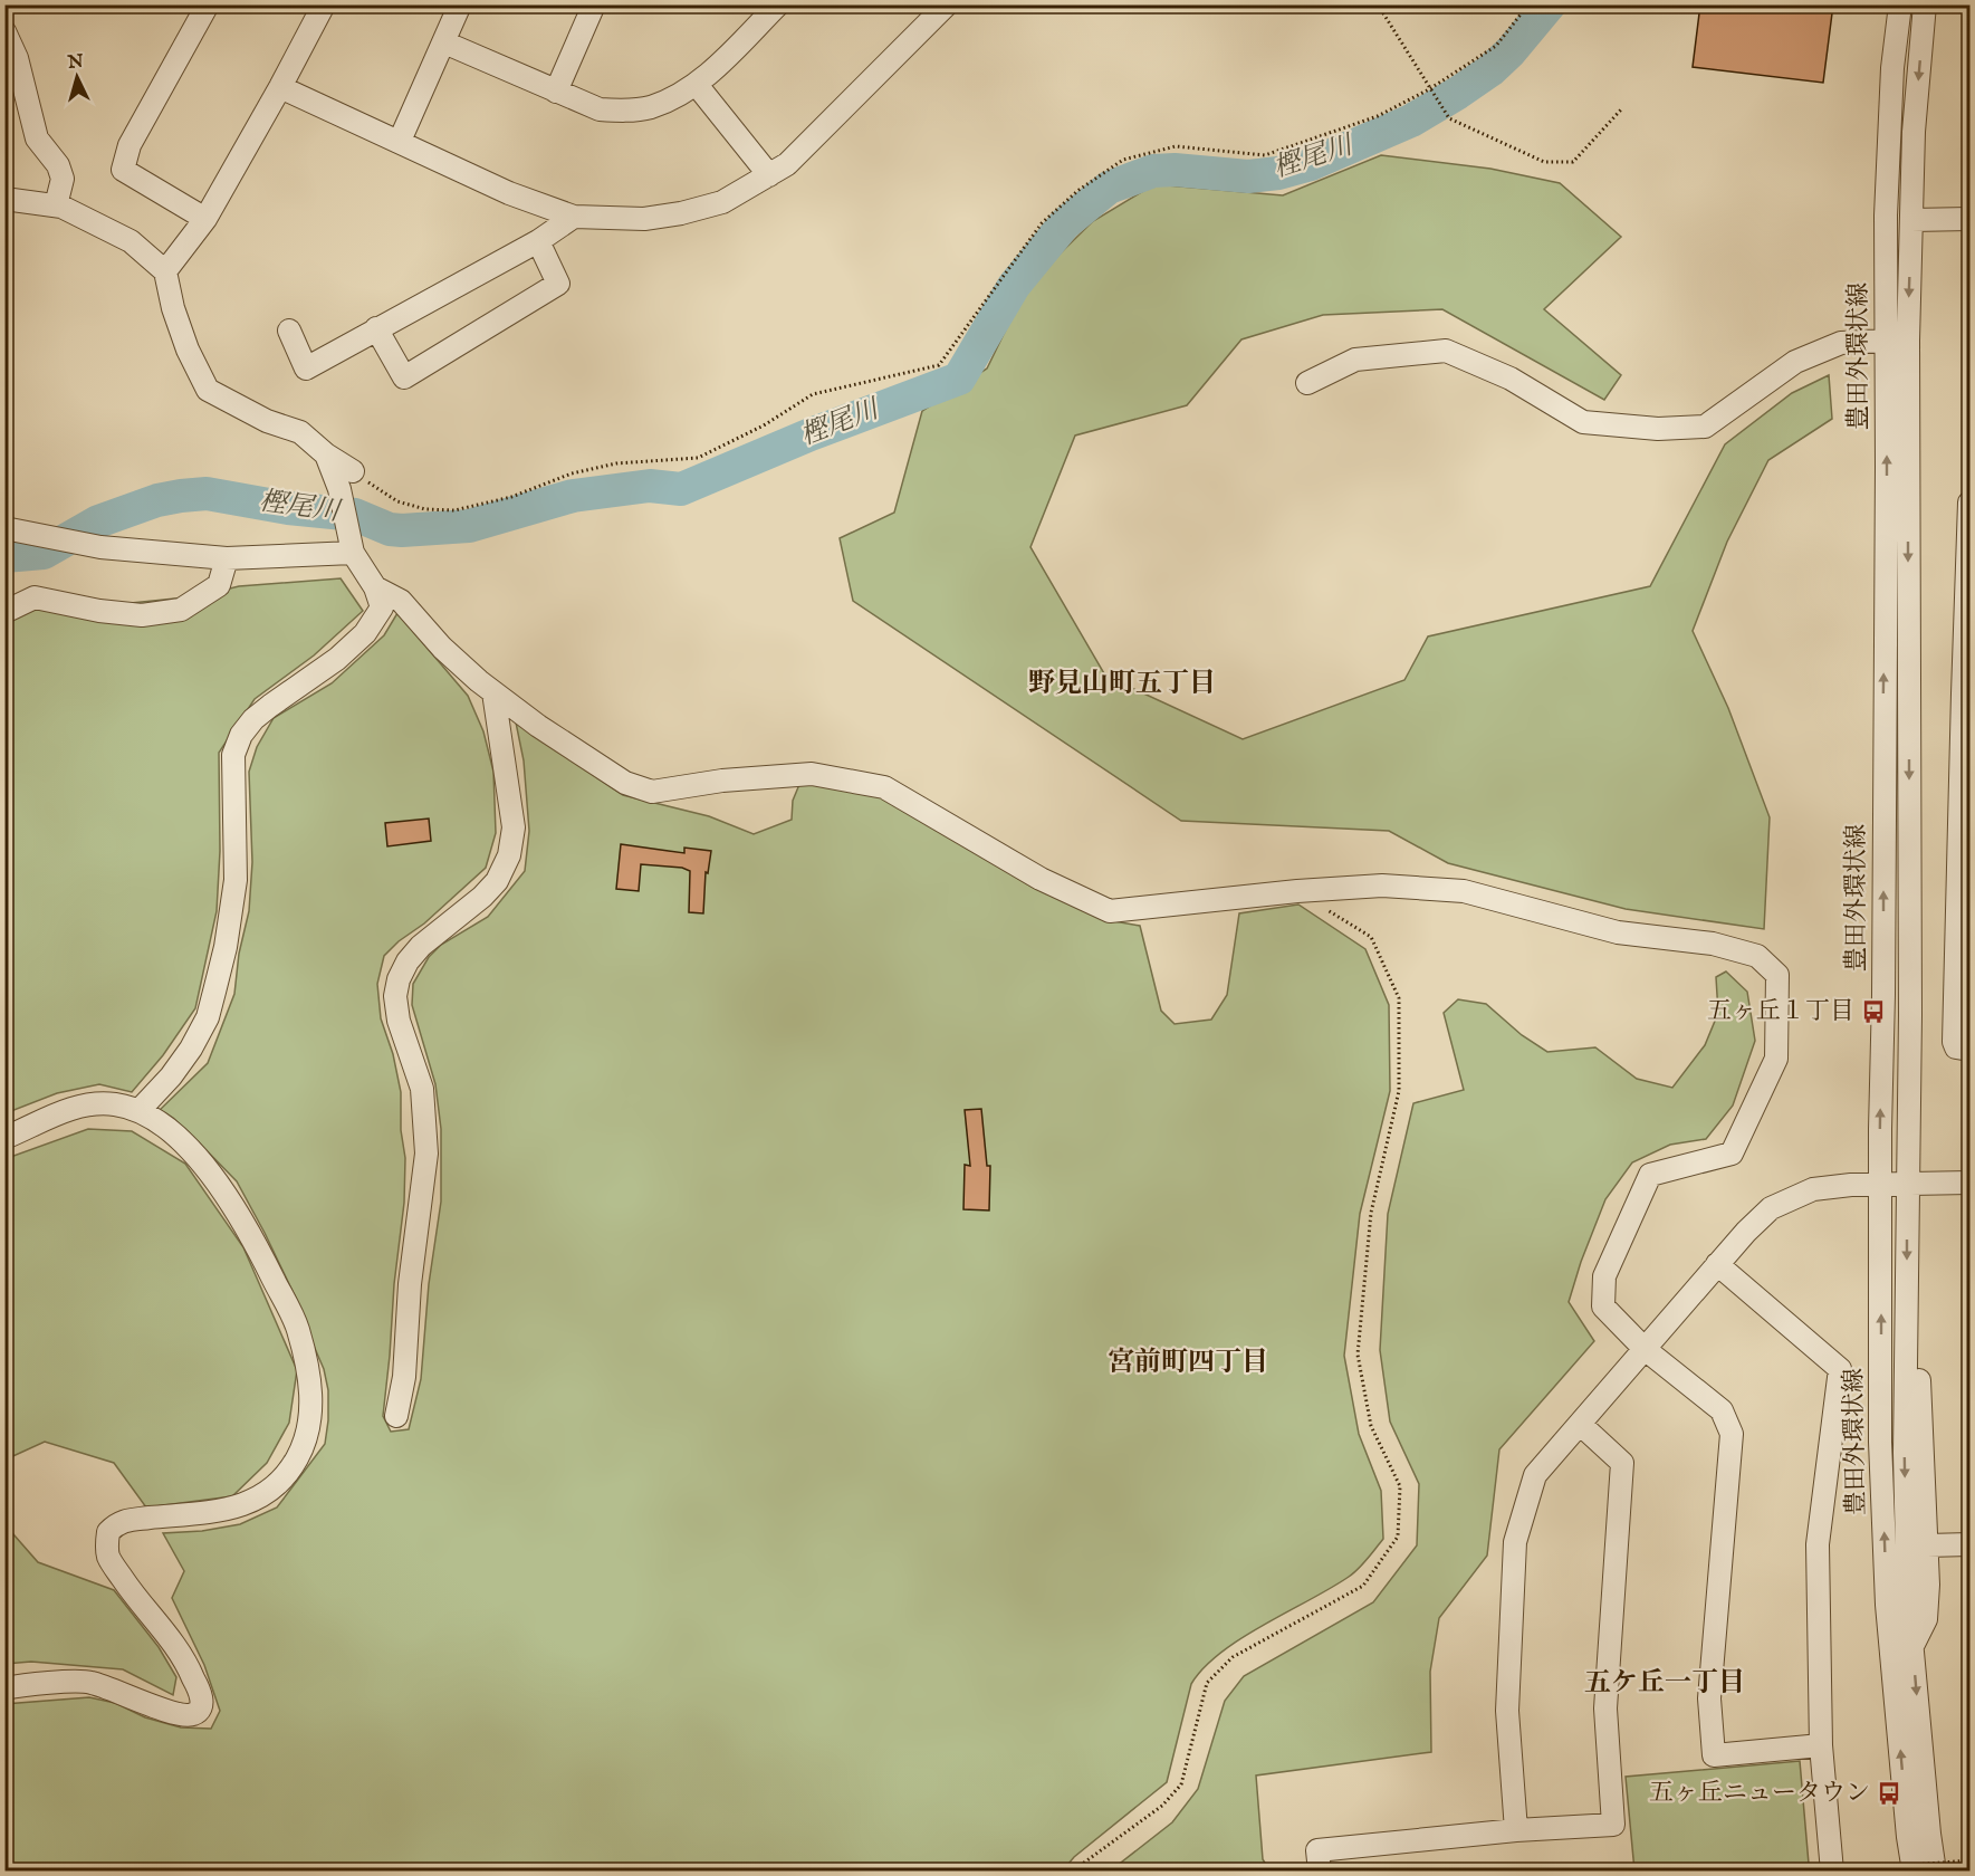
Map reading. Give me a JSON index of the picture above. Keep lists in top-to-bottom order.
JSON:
{
  "streets": {
    "street": ["豊田外環状線"]
  },
  "districts": ["野見山町五丁目", "宮前町四丁目", "五ケ丘一丁目"],
  "water": ["樫尾川"],
  "places": {
    "bus stop": ["五ヶ丘１丁目", "五ヶ丘ニュータウン"]
  },
  "north": "top"
}
